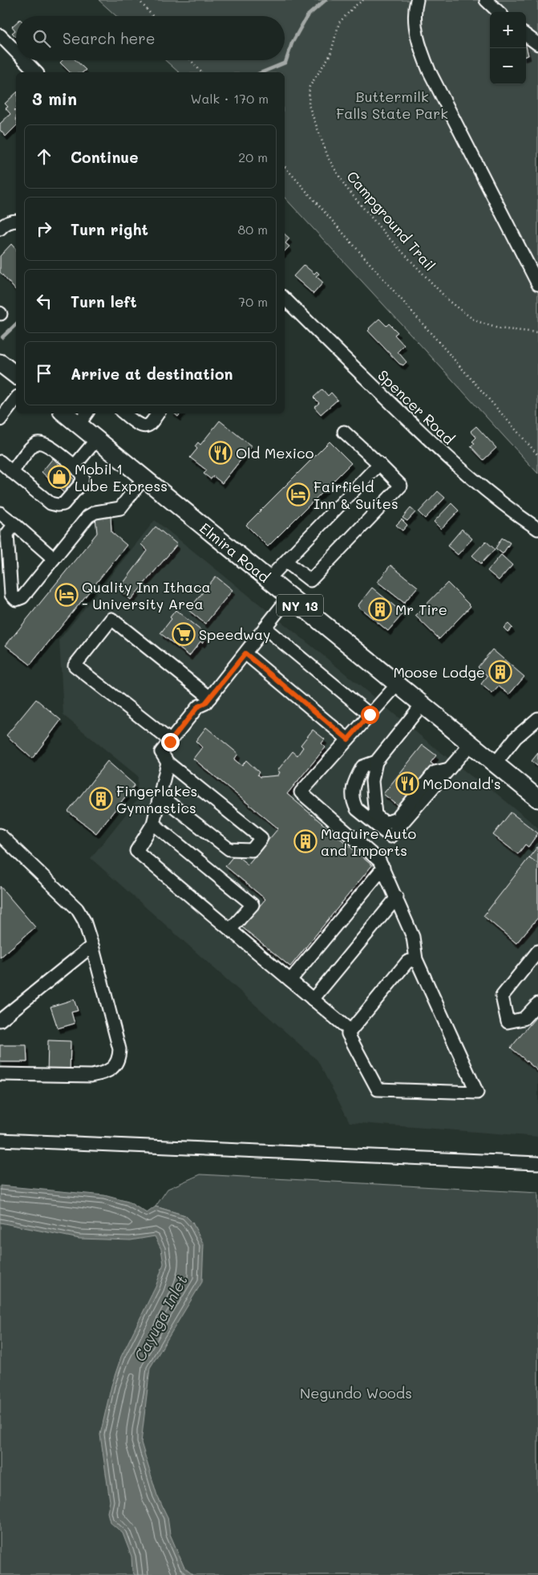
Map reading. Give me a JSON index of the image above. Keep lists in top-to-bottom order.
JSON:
{
  "streets": {
    "highway": ["Elmira Road", "NY 13"],
    "street": ["Spencer Road"],
    "path": ["Campground Trail"]
  },
  "water": ["Cayuga Inlet"],
  "parks": ["Buttermilk Falls State Park", "Negundo Woods"],
  "places": {
    "restaurant": ["Old Mexico", "McDonald's"],
    "shop": ["Mobil 1 Lube Express"],
    "hotel": ["Fairfield Inn & Suites", "Quality Inn Ithaca - University Area"],
    "building": [
      "Mr Tire",
      "Moose Lodge",
      "Fingerlakes Gymnastics",
      "Maquire Auto and Imports"
    ],
    "supermarket": ["Speedway"]
  },
  "page": {
    "map_buttons": ["+", "−"],
    "search": "Search here",
    "heading": ["3 min", "Walk · 170 m"],
    "list": [
      ["Continue", "20 m"],
      ["Turn right", "80 m"],
      ["Turn left", "70 m"],
      "Arrive at destination"
    ]
  }
}
